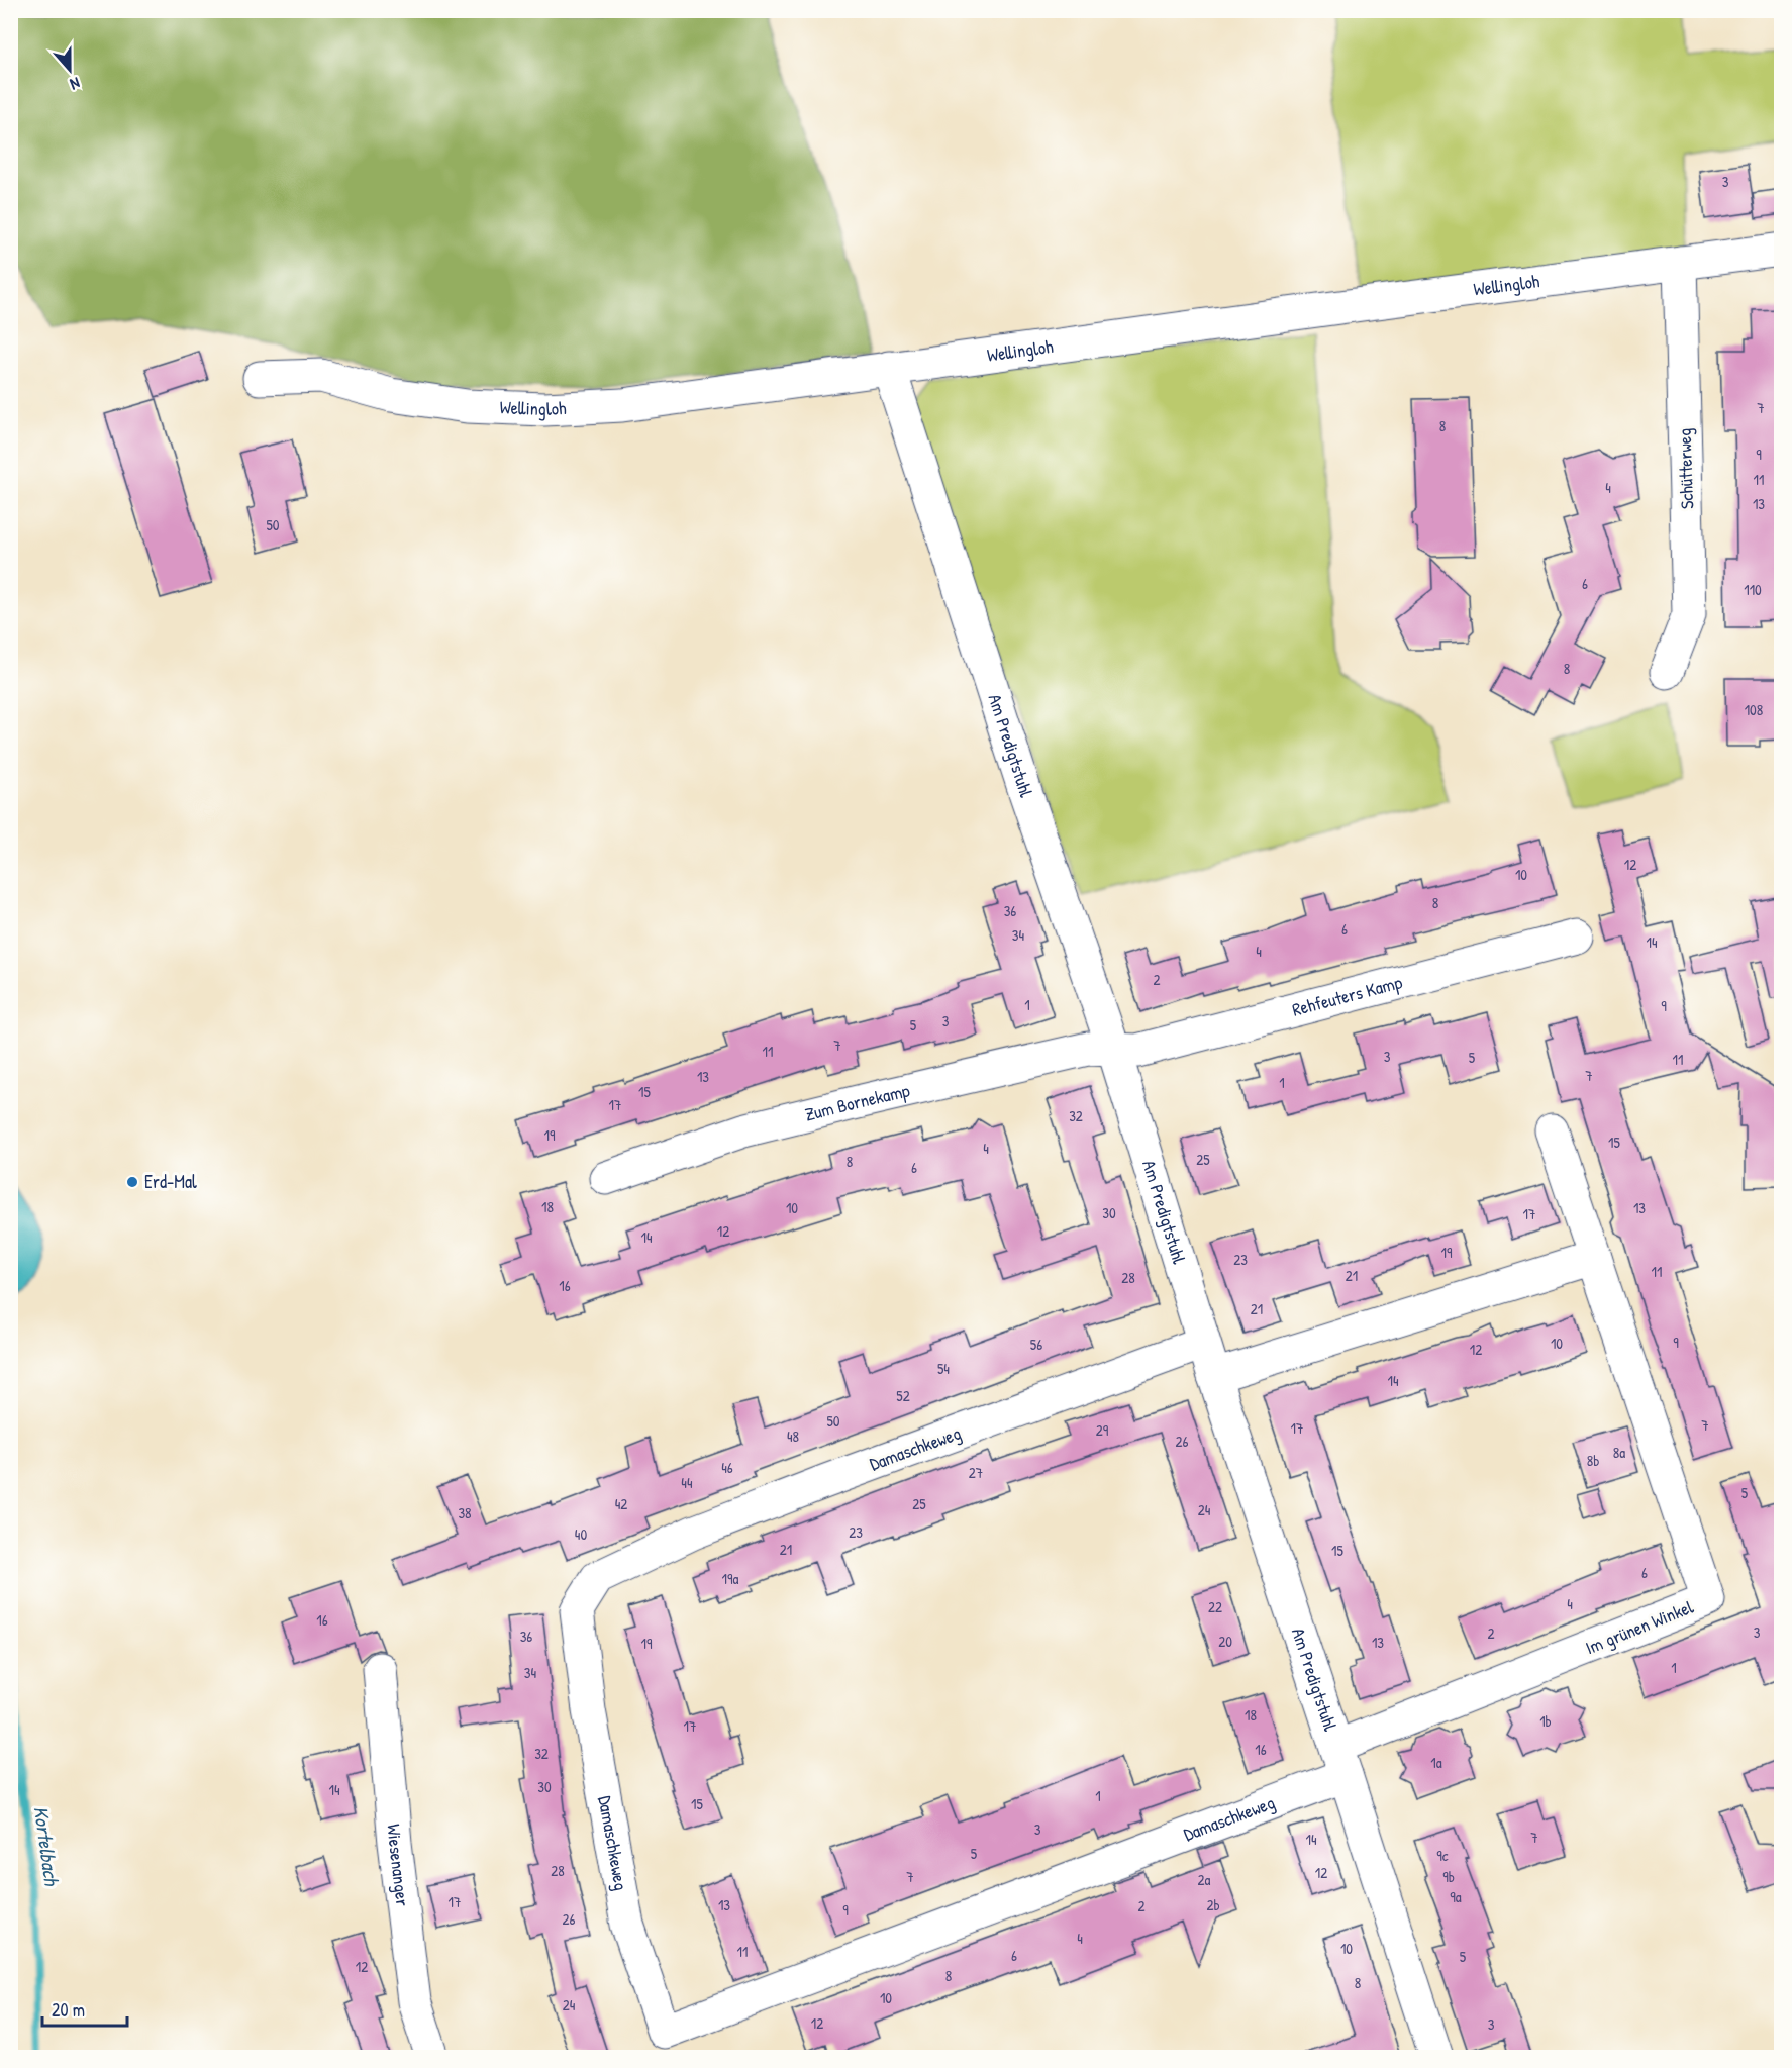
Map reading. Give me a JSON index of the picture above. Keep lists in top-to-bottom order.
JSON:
{
  "streets": {
    "street": [
      "Wellingloh",
      "Schütterweg",
      "Am Predigtstuhl",
      "Rehfeuters Kamp",
      "Zum Bornekamp",
      "Damaschkeweg",
      "Im grünen Winkel",
      "Wiesenanger"
    ]
  },
  "crossings": [
    ["Wellingloh", "Schütterweg"],
    ["Wellingloh", "Am Predigtstuhl"],
    ["Am Predigtstuhl", "Rehfeuters Kamp"],
    ["Am Predigtstuhl", "Zum Bornekamp"],
    ["Am Predigtstuhl", "Damaschkeweg"],
    ["Am Predigtstuhl", "Im grünen Winkel"],
    ["Rehfeuters Kamp", "Zum Bornekamp"],
    ["Damaschkeweg", "Im grünen Winkel"]
  ],
  "water": ["Kortelbach"],
  "places": ["Erd-Mal"],
  "house_numbers": [
    "3",
    "7",
    "8",
    "9",
    "11",
    "4",
    "13",
    "50",
    "6",
    "110",
    "8",
    "108",
    "12",
    "10",
    "8",
    "36",
    "6",
    "34",
    "14",
    "4",
    "2",
    "1",
    "9",
    "3",
    "5",
    "7",
    "11",
    "3",
    "5",
    "11",
    "7",
    "13",
    "1",
    "15",
    "17",
    "32",
    "19",
    "15",
    "4",
    "25",
    "8",
    "6",
    "18",
    "10",
    "13",
    "30",
    "17",
    "12",
    "14",
    "19",
    "23",
    "11",
    "21",
    "28",
    "16",
    "21",
    "9",
    "10",
    "56",
    "12",
    "54",
    "14",
    "52",
    "50",
    "7",
    "17",
    "29",
    "48",
    "26",
    "8a",
    "8b",
    "46",
    "27",
    "44",
    "5",
    "42",
    "25",
    "24",
    "38",
    "23",
    "40",
    "21",
    "15",
    "6",
    "19a",
    "4",
    "22",
    "16",
    "3",
    "2",
    "36",
    "20",
    "13",
    "19",
    "1",
    "34",
    "18",
    "1b",
    "17",
    "16",
    "32",
    "1a",
    "30",
    "14",
    "1",
    "15",
    "3",
    "7",
    "14",
    "5",
    "9c",
    "28",
    "12",
    "7",
    "9b",
    "2a",
    "9a",
    "17",
    "13",
    "2b",
    "2",
    "9",
    "26",
    "4",
    "10",
    "11",
    "6",
    "5",
    "12",
    "8",
    "8",
    "10",
    "24",
    "12",
    "3"
  ],
  "scale_bar": "20 m",
  "north": "bottom"
}
